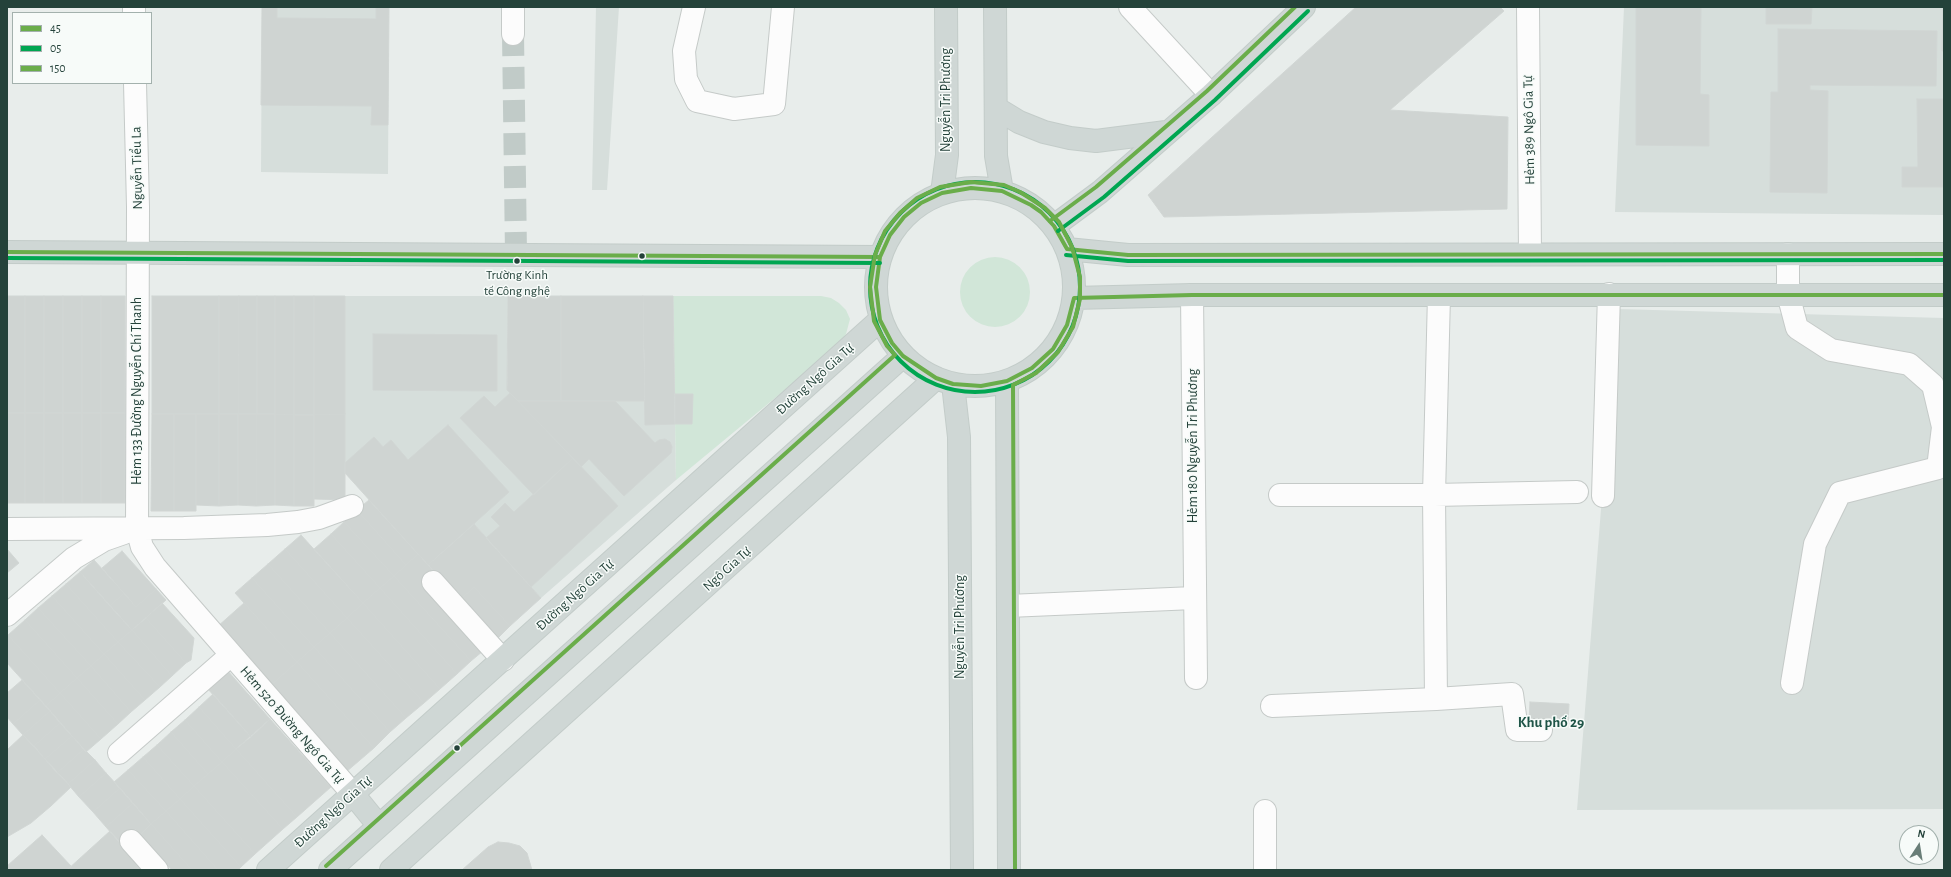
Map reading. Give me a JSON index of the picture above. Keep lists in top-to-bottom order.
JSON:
{
  "streets": {
    "main road": ["Nguyễn Tri Phương", "Đường Ngô Gia Tự", "Ngô Gia Tự"],
    "street": [
      "Hẻm 389 Ngô Gia Tự",
      "Nguyễn Tiểu La",
      "Hẻm 133 Đường Nguyễn Chí Thanh",
      "Hẻm 180 Nguyễn Tri Phương",
      "Hẻm 520 Đường Ngô Gia Tự"
    ]
  },
  "crossings": [
    ["Nguyễn Tri Phương", "Ngô Gia Tự"],
    ["Nguyễn Tiểu La", "Hẻm 133 Đường Nguyễn Chí Thanh"],
    ["Đường Ngô Gia Tự", "Hẻm 520 Đường Ngô Gia Tự"],
    ["Hẻm 133 Đường Nguyễn Chí Thanh", "Hẻm 520 Đường Ngô Gia Tự"]
  ],
  "districts": ["Khu phố 29"],
  "places": ["Trường Kinh tế Công nghệ"],
  "lines": ["transit line 150", "transit line 05", "transit line 45"],
  "legend": ["45", "05", "150"],
  "north": "top"
}
